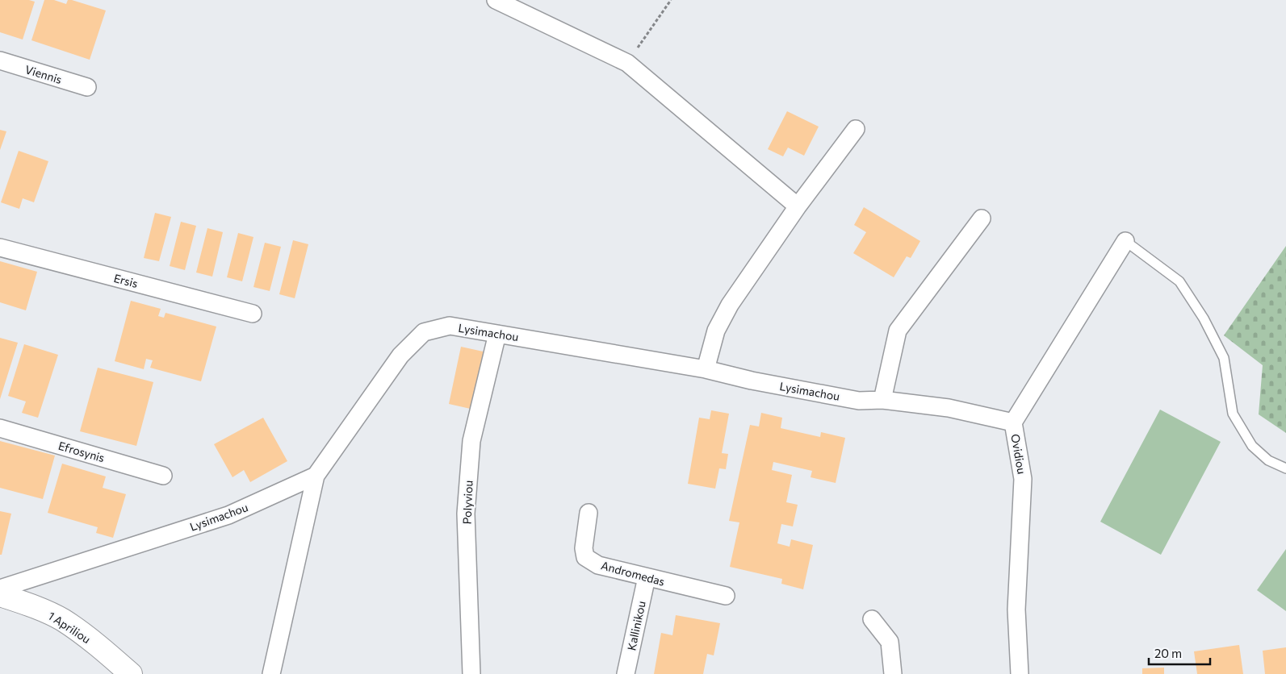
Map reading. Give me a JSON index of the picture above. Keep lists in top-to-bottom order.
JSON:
{
  "streets": {
    "main road": ["1 Apriliou"],
    "street": [
      "Viennis",
      "Ersis",
      "Lysimachou",
      "Efrosynis",
      "Ovidiou",
      "Polyviou",
      "Andromedas",
      "Kallinikou"
    ]
  },
  "crossings": [
    ["Lysimachou", "Ovidiou"],
    ["Lysimachou", "Polyviou"],
    ["Andromedas", "Kallinikou"]
  ],
  "scale_bar": "20 m"
}
